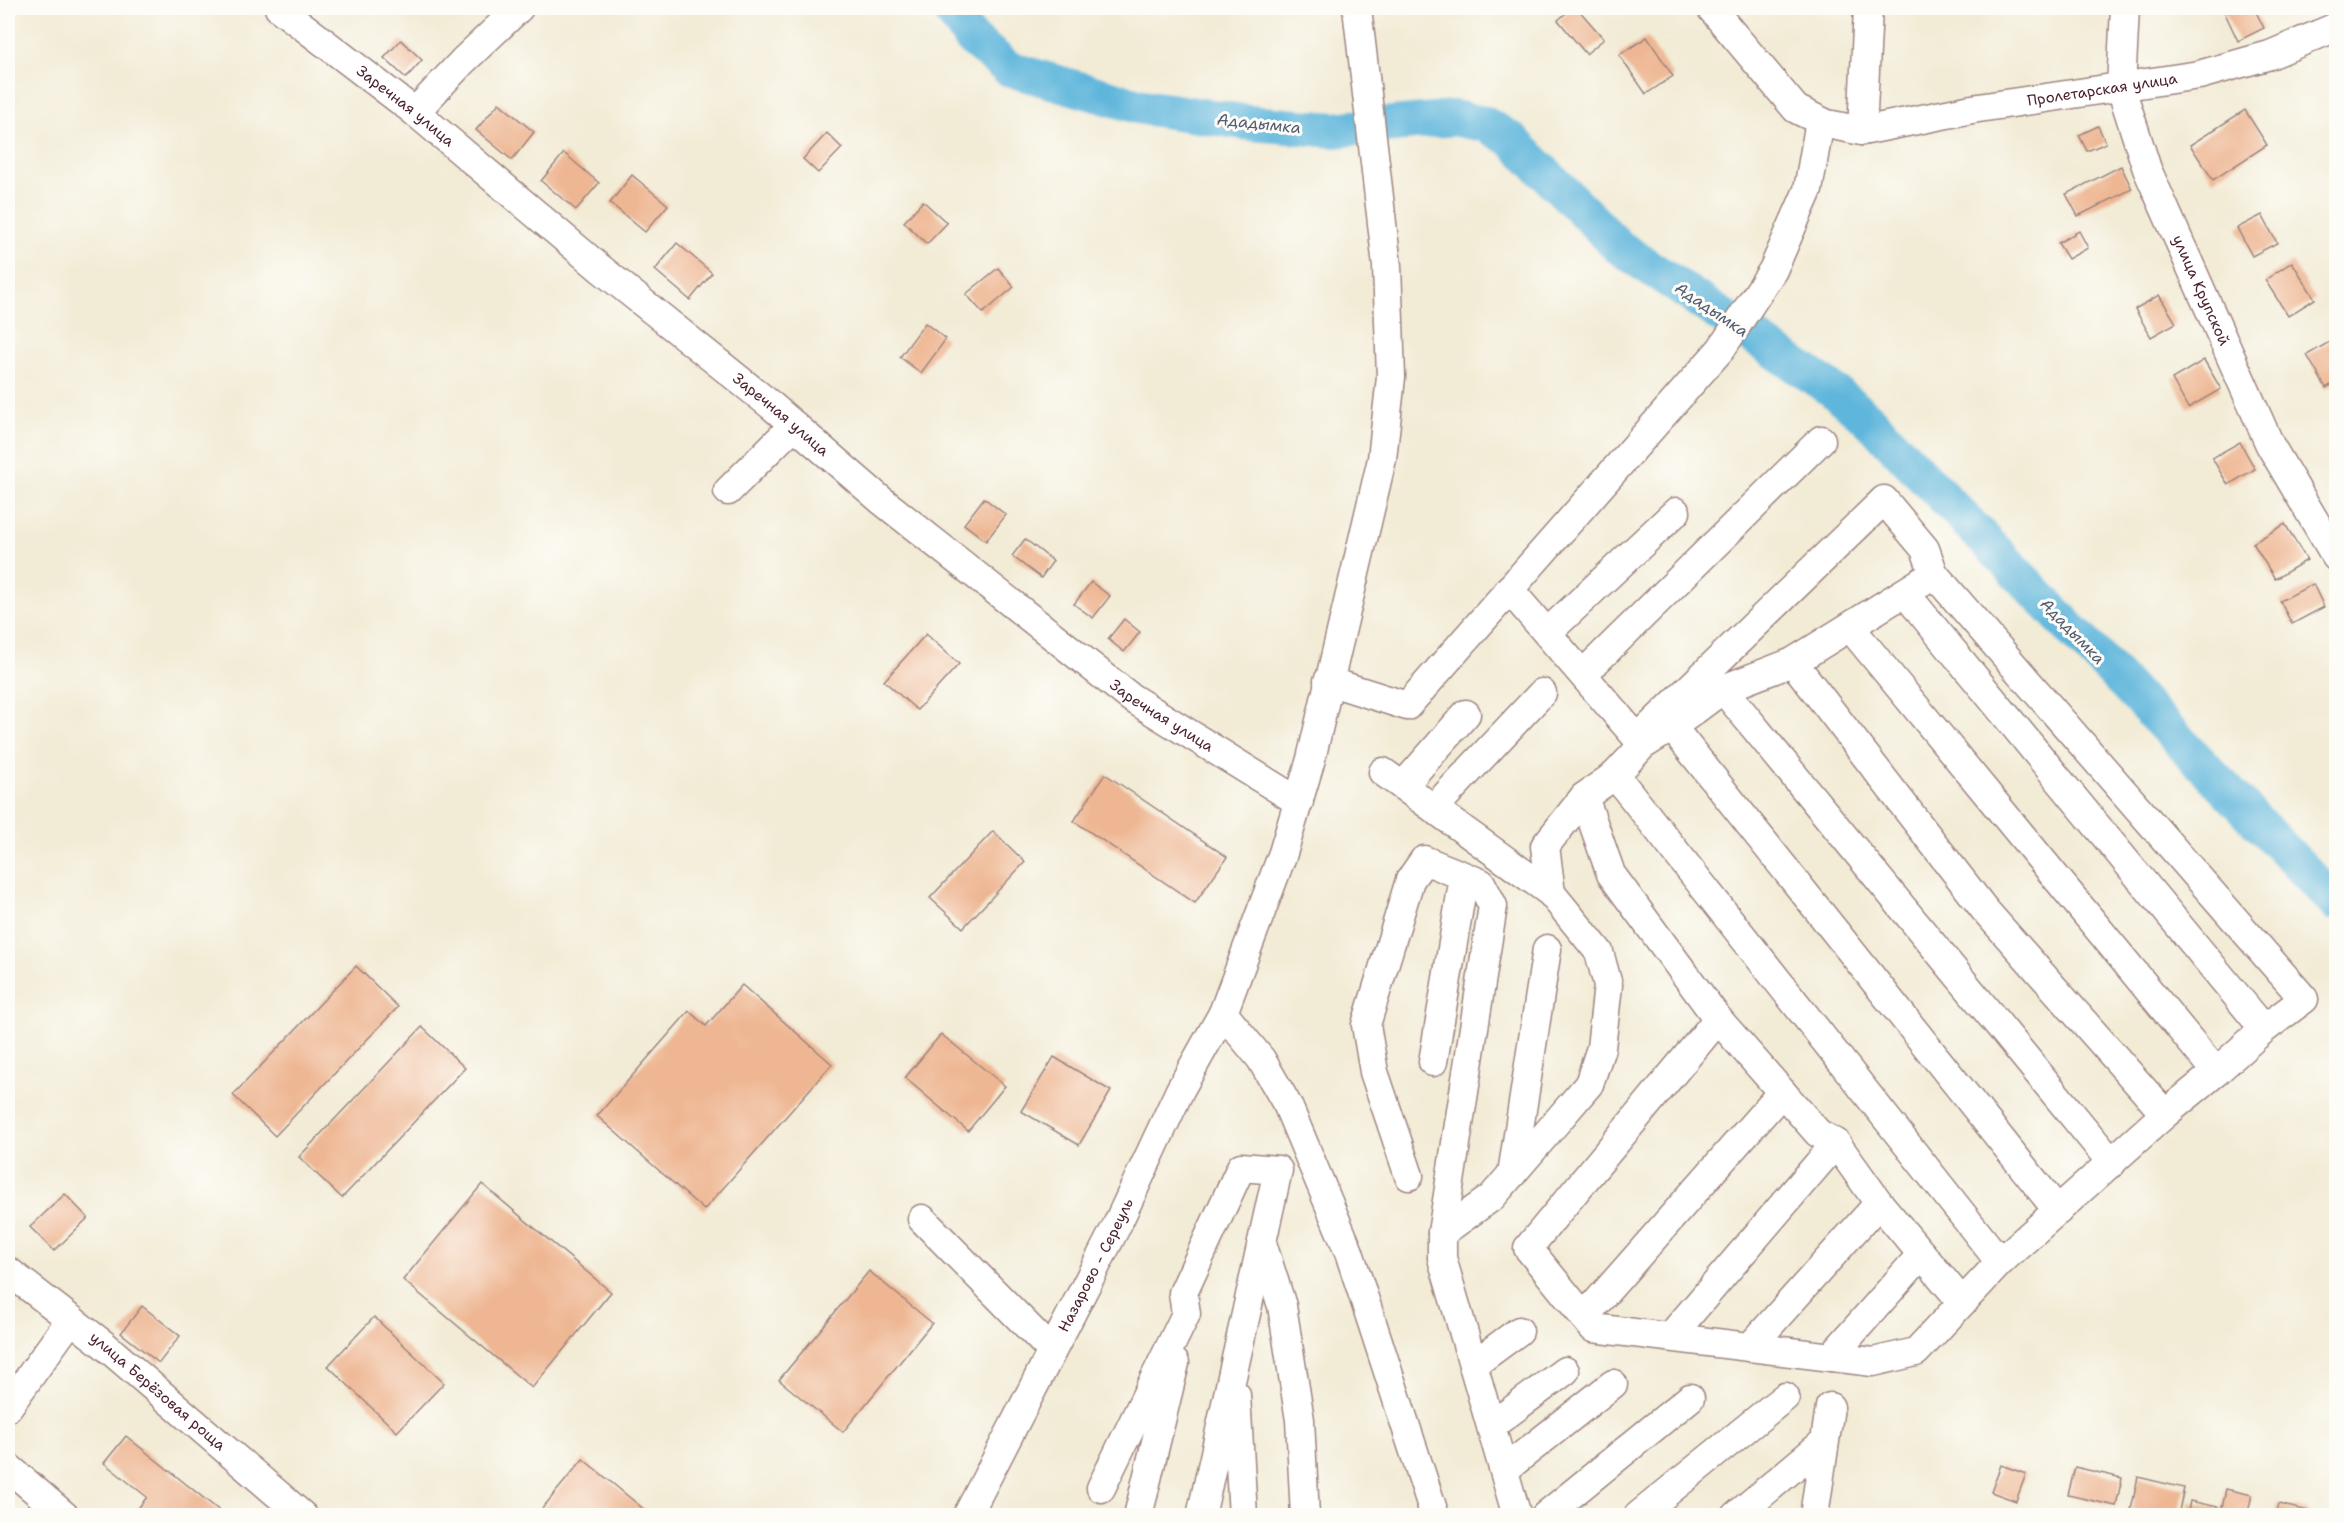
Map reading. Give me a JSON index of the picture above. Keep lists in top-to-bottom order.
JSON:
{
  "streets": {
    "street": [
      "Пролетарская улица",
      "Заречная улица",
      "улица Крупской",
      "Назарово - Сереуль",
      "улица Берёзовая роща"
    ]
  },
  "crossings": [
    ["Пролетарская улица", "улица Крупской"],
    ["Заречная улица", "Назарово - Сереуль"]
  ],
  "water": ["Ададымка"]
}
